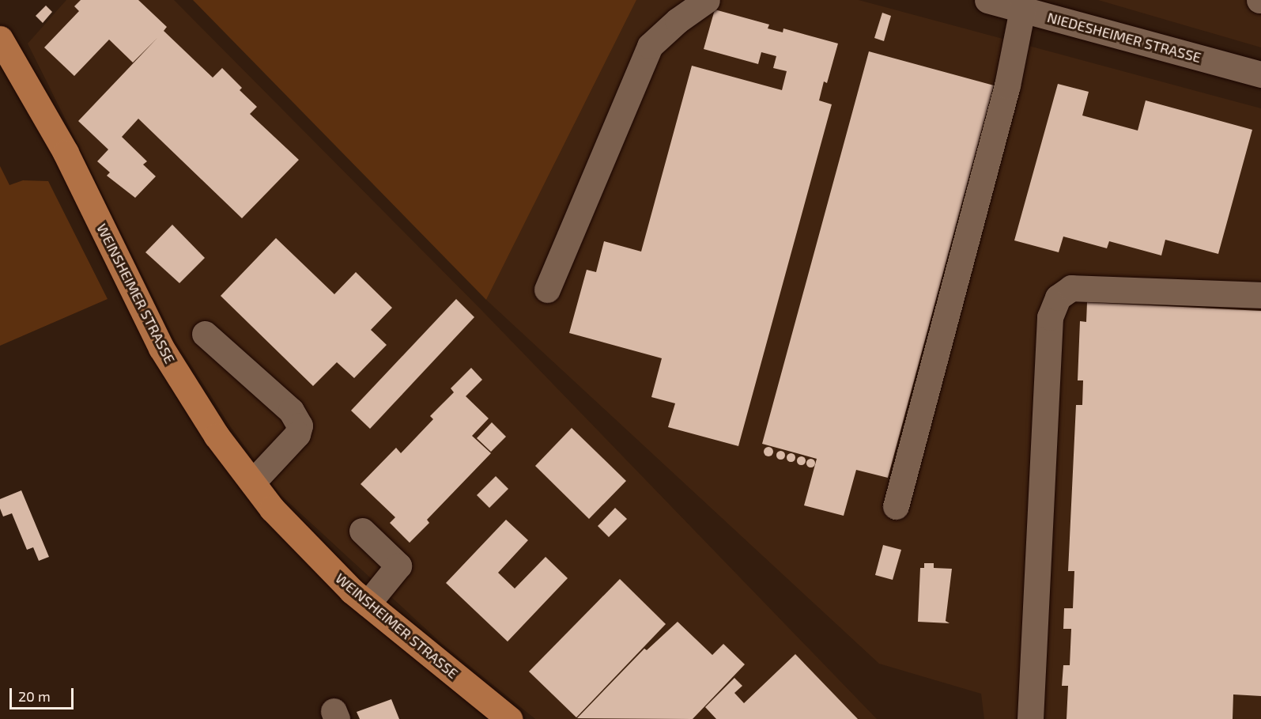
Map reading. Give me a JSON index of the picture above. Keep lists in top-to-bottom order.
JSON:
{
  "streets": {
    "main road": ["WEINSHEIMER STRASSE"],
    "street": ["NIEDESHEIMER STRASSE"]
  },
  "scale_bar": "20 m"
}
